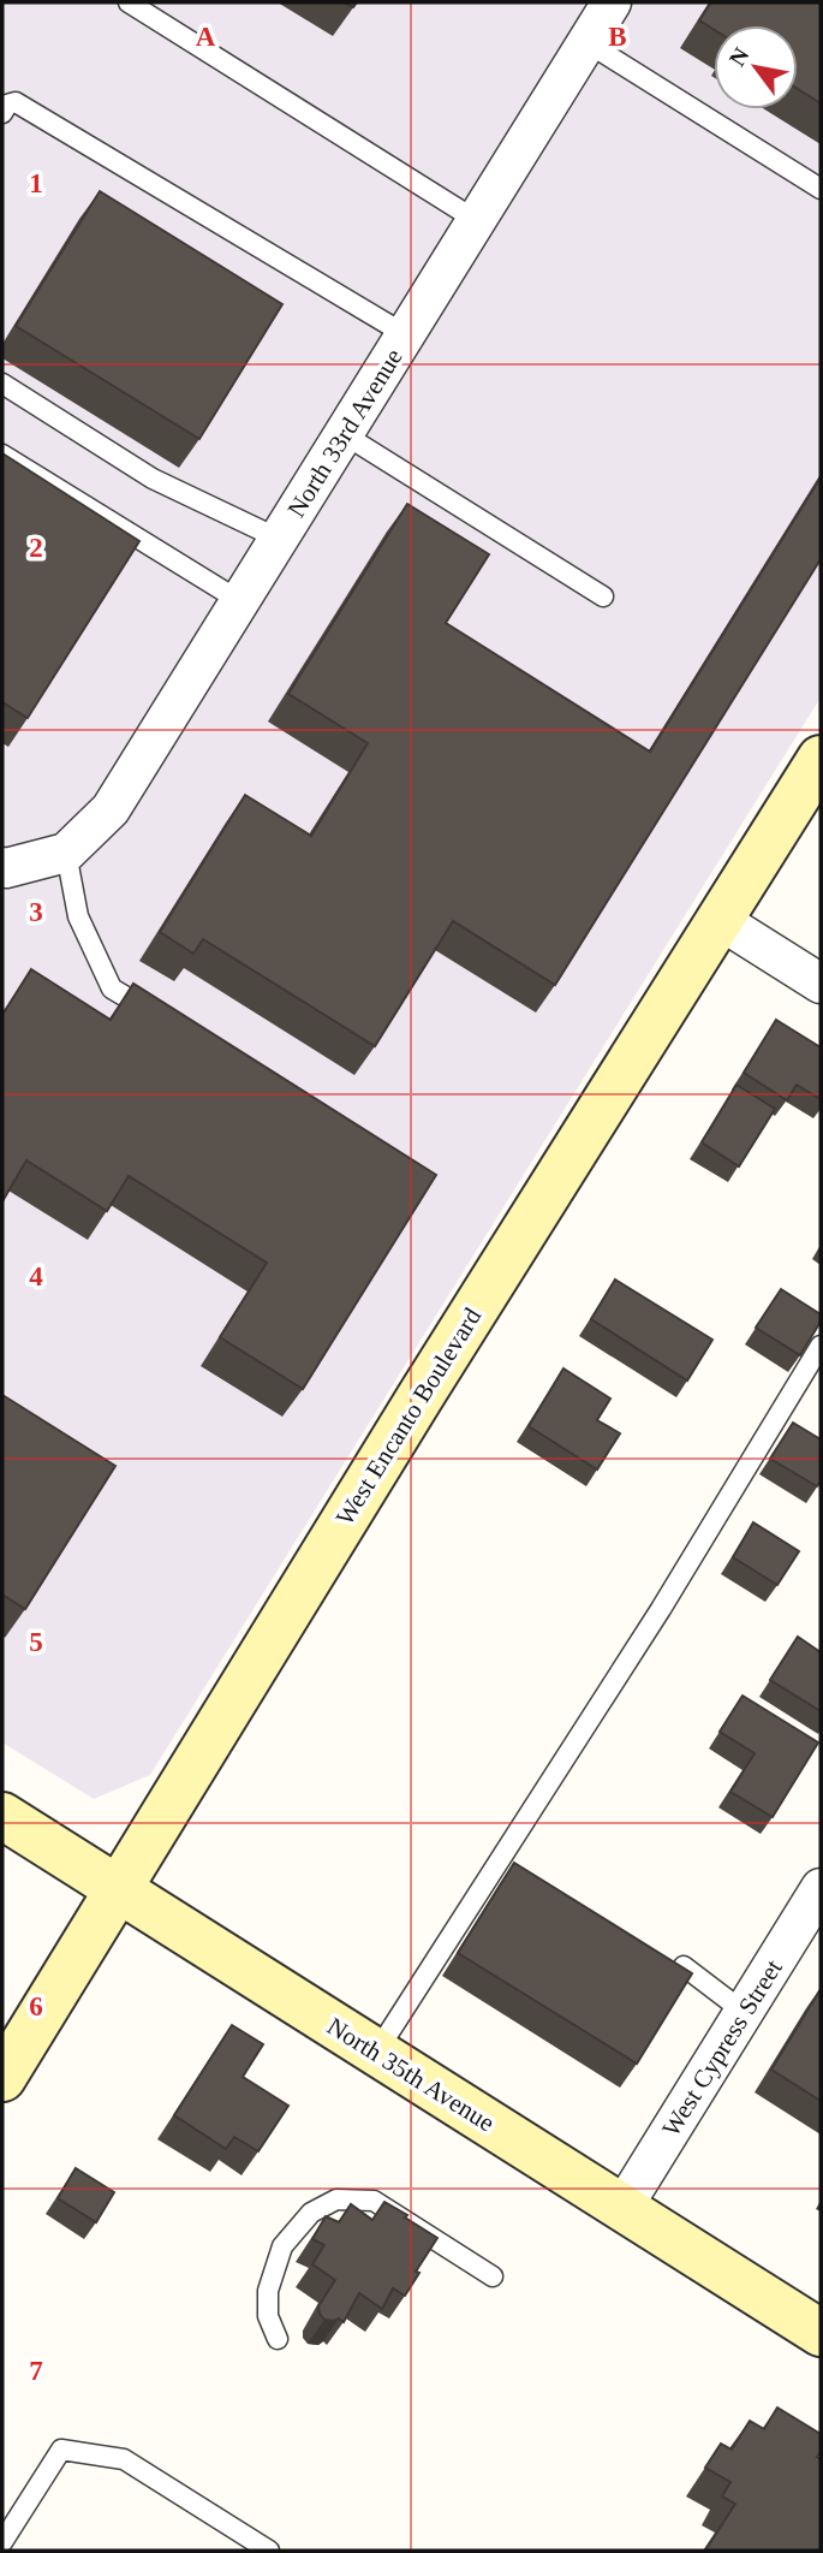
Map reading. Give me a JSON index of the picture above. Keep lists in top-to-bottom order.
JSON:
{
  "streets": {
    "street": [
      "North 33rd Avenue",
      "West Encanto Boulevard",
      "West Cypress Street",
      "North 35th Avenue"
    ]
  },
  "crossings": [
    ["West Encanto Boulevard", "North 35th Avenue"],
    ["West Cypress Street", "North 35th Avenue"]
  ],
  "north": "top left",
  "grid": {
    "columns": ["A", "B"],
    "rows": [
      "1",
      "2",
      "3",
      "4",
      "5",
      "6",
      "7"
    ]
  }
}
